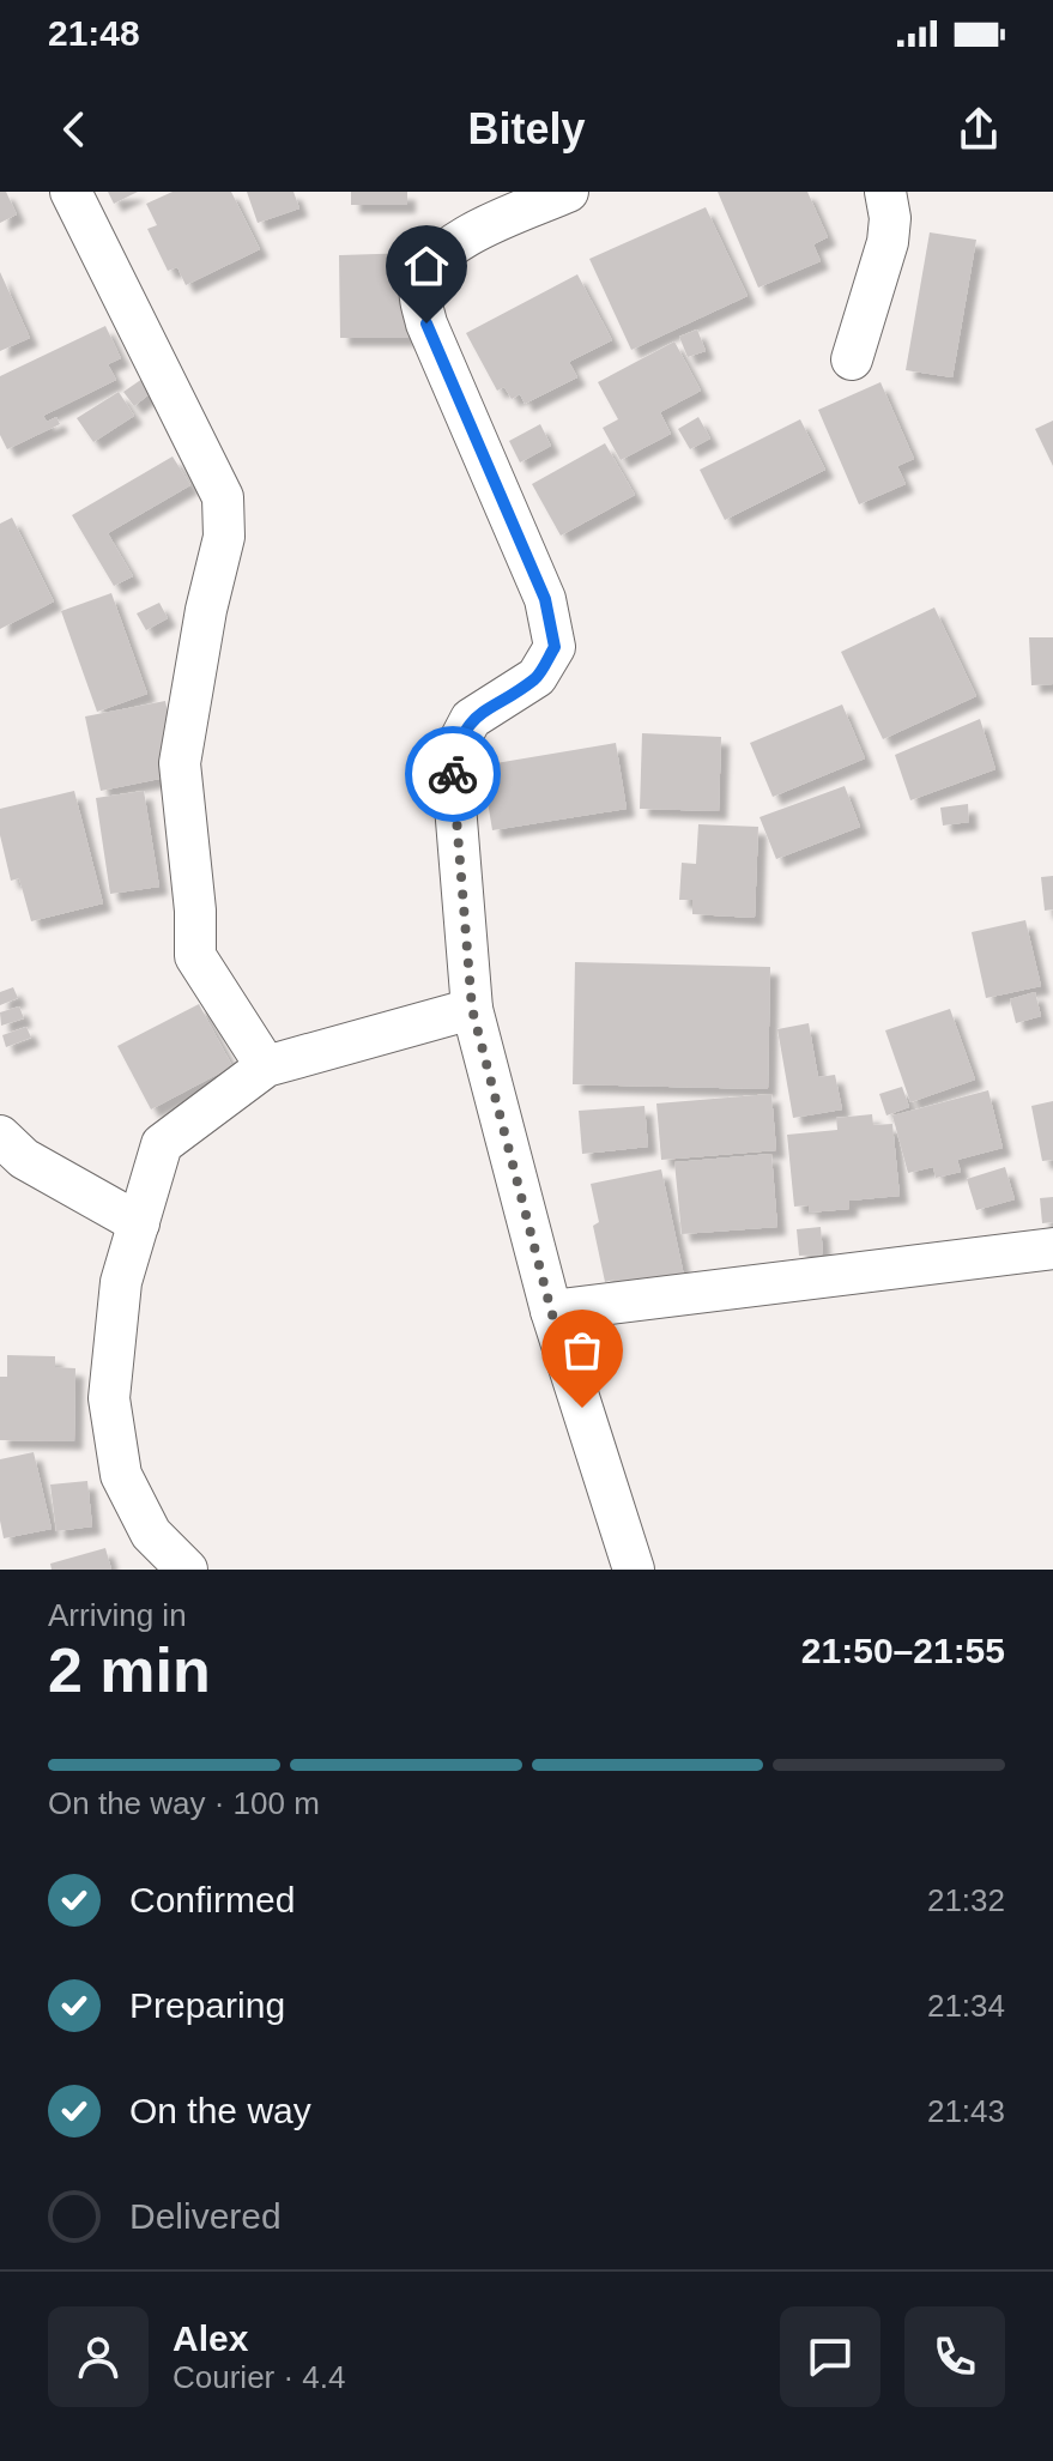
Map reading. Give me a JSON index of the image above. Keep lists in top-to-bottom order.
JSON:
{
  "page": {
    "status": "21:48",
    "header": "Bitely",
    "heading": ["2 min", "Arriving in", "21:50–21:55"],
    "panel": ["Alex", "Courier · 4.4"],
    "bar": "On the way · 100 m",
    "list": [
      ["Confirmed", "21:32"],
      ["Preparing", "21:34"],
      ["On the way", "21:43"],
      "Delivered"
    ]
  }
}
